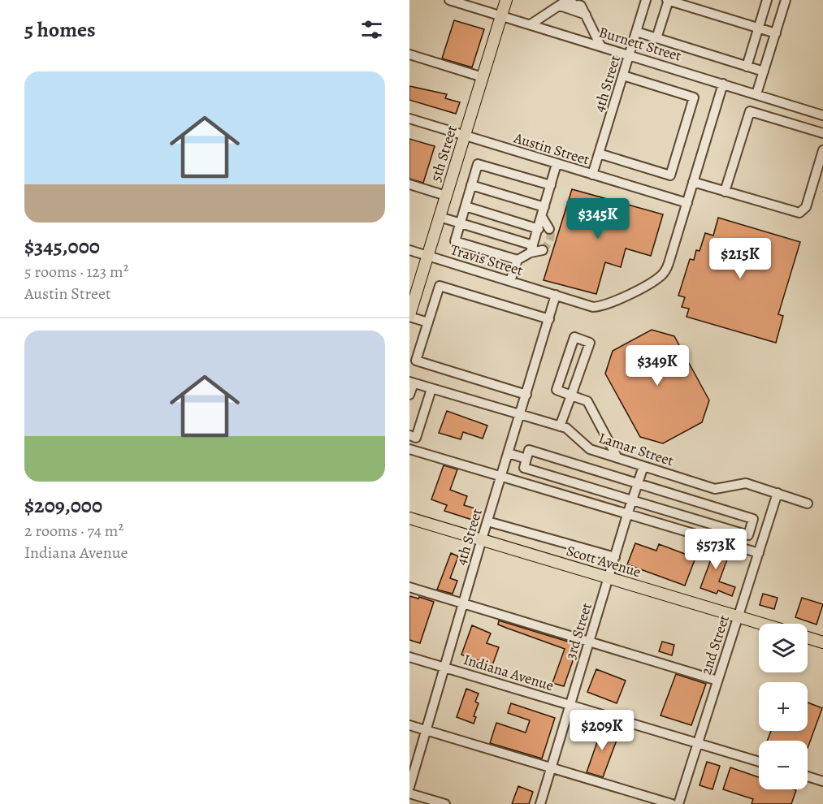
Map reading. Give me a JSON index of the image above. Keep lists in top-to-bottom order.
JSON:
{
  "streets": {
    "main road": ["5th Street", "Scott Avenue"],
    "street": [
      "Burnett Street",
      "4th Street",
      "Austin Street",
      "Travis Street",
      "Lamar Street",
      "3rd Street",
      "2nd Street",
      "Indiana Avenue"
    ]
  },
  "crossings": [
    ["Burnett Street", "4th Street"],
    ["Burnett Street", "5th Street"],
    ["Burnett Street", "Travis Street"],
    ["4th Street", "Austin Street"],
    ["4th Street", "Travis Street"],
    ["4th Street", "Lamar Street"],
    ["4th Street", "Scott Avenue"],
    ["4th Street", "Indiana Avenue"],
    ["Austin Street", "5th Street"],
    ["Austin Street", "Travis Street"],
    ["5th Street", "Travis Street"],
    ["Lamar Street", "3rd Street"],
    ["Lamar Street", "2nd Street"],
    ["Scott Avenue", "3rd Street"],
    ["Scott Avenue", "2nd Street"],
    ["3rd Street", "Indiana Avenue"],
    ["2nd Street", "Indiana Avenue"]
  ],
  "page": {
    "heading": "5 homes",
    "list": [
      {
        "name": "$345,000",
        "note": "5 rooms · 123 m² · Austin Street"
      },
      {
        "name": "$209,000",
        "note": "2 rooms · 74 m² · Indiana Avenue"
      }
    ],
    "price": [
      "$345K",
      "$215K",
      "$349K",
      "$573K",
      "$209K"
    ],
    "map_buttons": ["+", "−"]
  }
}
